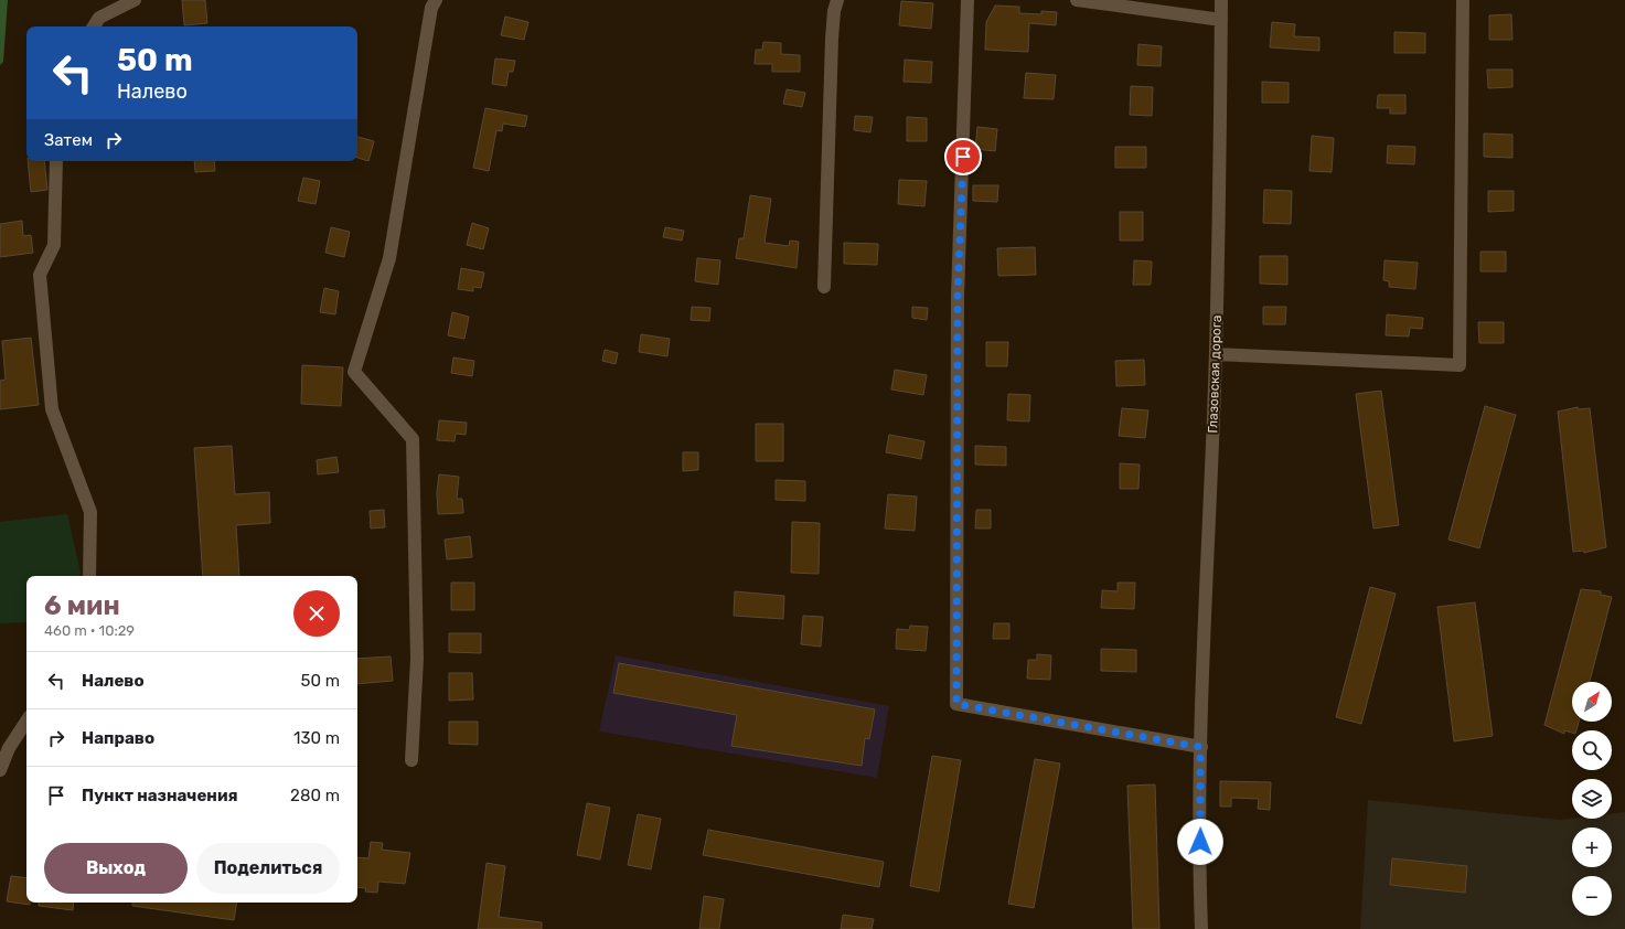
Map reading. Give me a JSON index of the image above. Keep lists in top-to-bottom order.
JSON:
{
  "streets": {
    "street": ["Глазовская дорога"]
  },
  "north": "top right",
  "page": {
    "turn": ["50 m", "Налево"],
    "then": "Затем",
    "heading": ["6 мин", "460 m · 10:29"],
    "list": [
      {
        "name": "Налево",
        "value": "50 m"
      },
      {
        "name": "Направо",
        "value": "130 m"
      },
      {
        "name": "Пункт назначения",
        "value": "280 m"
      }
    ],
    "map_buttons": ["+", "−"],
    "buttons": ["Выход", "Поделиться"]
  }
}
